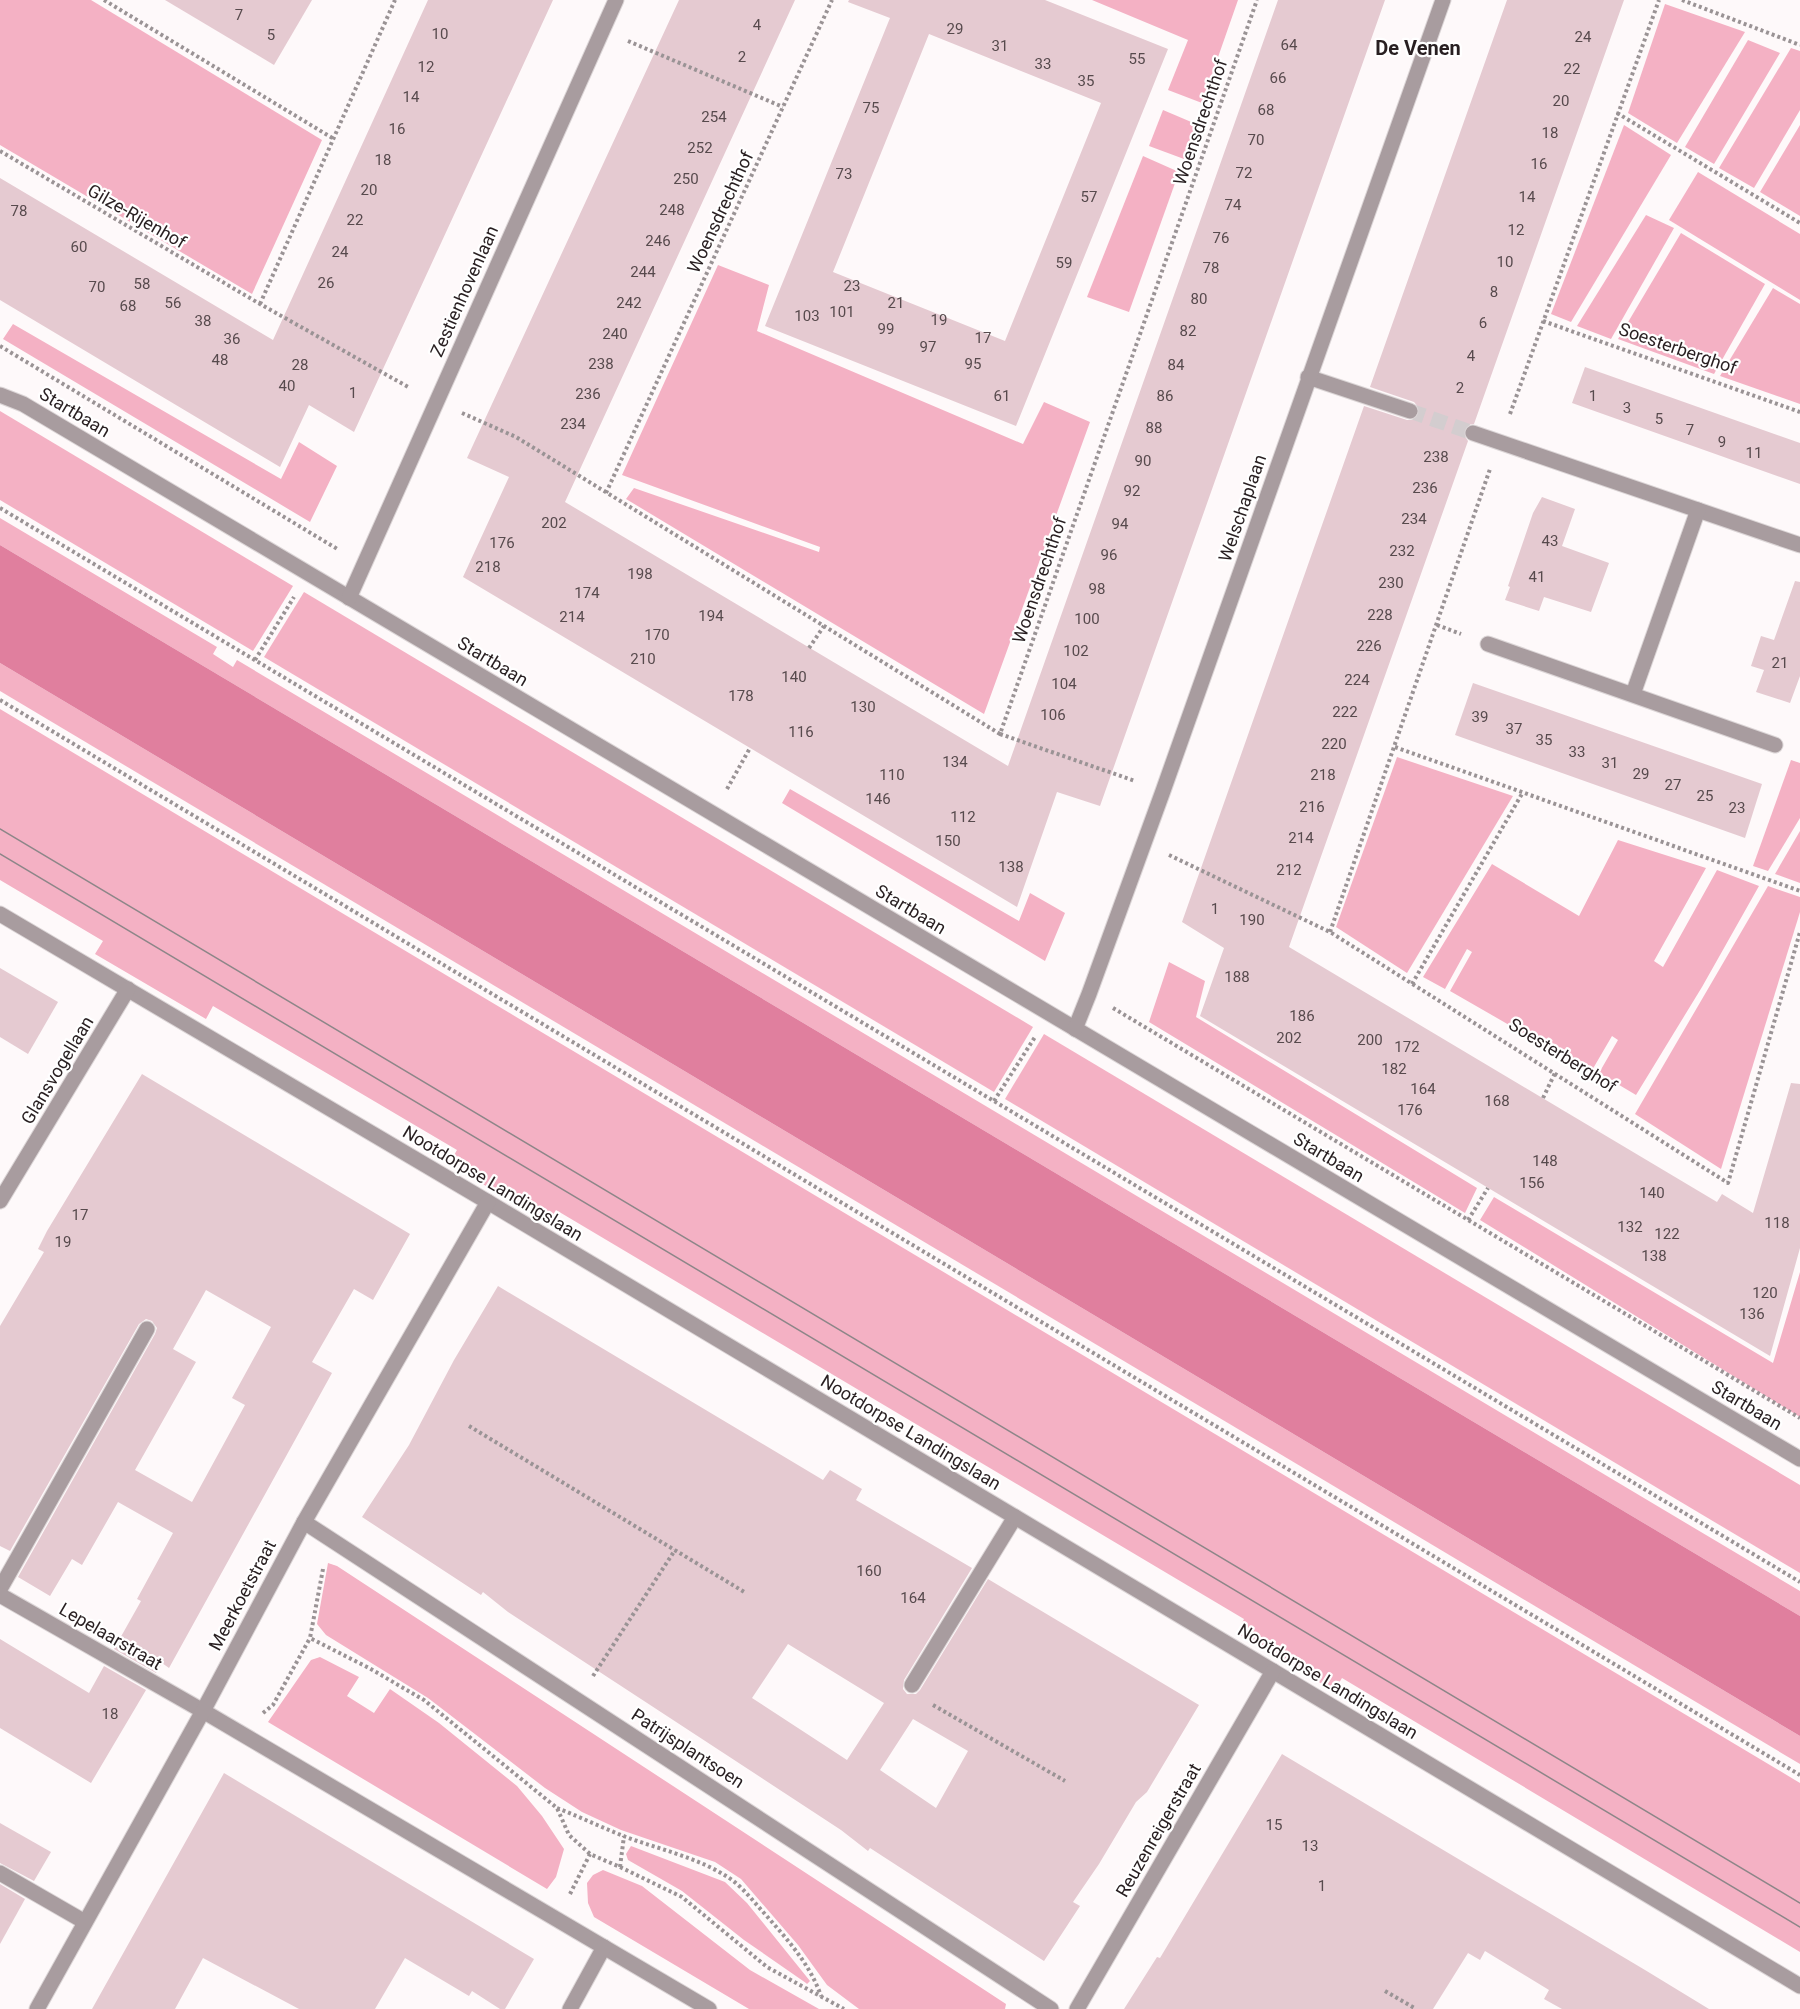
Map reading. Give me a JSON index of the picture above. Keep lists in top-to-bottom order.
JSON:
{
  "streets": {
    "street": [
      "Zestienhovenlaan",
      "Startbaan",
      "Welschaplaan",
      "Glansvogellaan",
      "Nootdorpse Landingslaan",
      "Meerkoetstraat",
      "Lepelaarstraat",
      "Patrijsplantsoen",
      "Reuzenreigerstraat"
    ],
    "path": ["Woensdrechthof", "Gilze-Rijenhof", "Soesterberghof"]
  },
  "crossings": [
    ["Gilze-Rijenhof", "Zestienhovenlaan"],
    ["Zestienhovenlaan", "Startbaan"],
    ["Soesterberghof", "Welschaplaan"],
    ["Startbaan", "Welschaplaan"],
    ["Glansvogellaan", "Nootdorpse Landingslaan"],
    ["Nootdorpse Landingslaan", "Meerkoetstraat"],
    ["Nootdorpse Landingslaan", "Reuzenreigerstraat"],
    ["Meerkoetstraat", "Lepelaarstraat"],
    ["Meerkoetstraat", "Patrijsplantsoen"]
  ],
  "districts": ["De Venen"],
  "house_numbers": [
    "7",
    "4",
    "29",
    "10",
    "5",
    "24",
    "64",
    "31",
    "2",
    "55",
    "33",
    "12",
    "22",
    "66",
    "35",
    "14",
    "20",
    "75",
    "68",
    "254",
    "16",
    "18",
    "70",
    "252",
    "18",
    "16",
    "72",
    "73",
    "250",
    "20",
    "57",
    "14",
    "74",
    "248",
    "78",
    "22",
    "12",
    "76",
    "246",
    "60",
    "24",
    "10",
    "59",
    "78",
    "244",
    "26",
    "58",
    "23",
    "70",
    "8",
    "80",
    "56",
    "242",
    "21",
    "68",
    "101",
    "103",
    "19",
    "38",
    "6",
    "99",
    "82",
    "240",
    "17",
    "36",
    "97",
    "4",
    "48",
    "238",
    "95",
    "28",
    "84",
    "40",
    "2",
    "1",
    "236",
    "61",
    "86",
    "1",
    "3",
    "5",
    "234",
    "88",
    "7",
    "9",
    "11",
    "238",
    "90",
    "236",
    "92",
    "234",
    "202",
    "94",
    "43",
    "176",
    "232",
    "96",
    "218",
    "198",
    "41",
    "230",
    "98",
    "174",
    "228",
    "194",
    "214",
    "100",
    "170",
    "226",
    "102",
    "210",
    "21",
    "140",
    "224",
    "104",
    "178",
    "130",
    "222",
    "106",
    "39",
    "37",
    "116",
    "35",
    "220",
    "33",
    "134",
    "31",
    "29",
    "110",
    "218",
    "27",
    "25",
    "146",
    "216",
    "23",
    "112",
    "214",
    "150",
    "138",
    "212",
    "1",
    "190",
    "188",
    "186",
    "202",
    "200",
    "172",
    "182",
    "164",
    "168",
    "176",
    "148",
    "156",
    "140",
    "17",
    "118",
    "132",
    "122",
    "19",
    "138",
    "120",
    "136",
    "160",
    "164",
    "18",
    "15",
    "13",
    "1"
  ]
}
